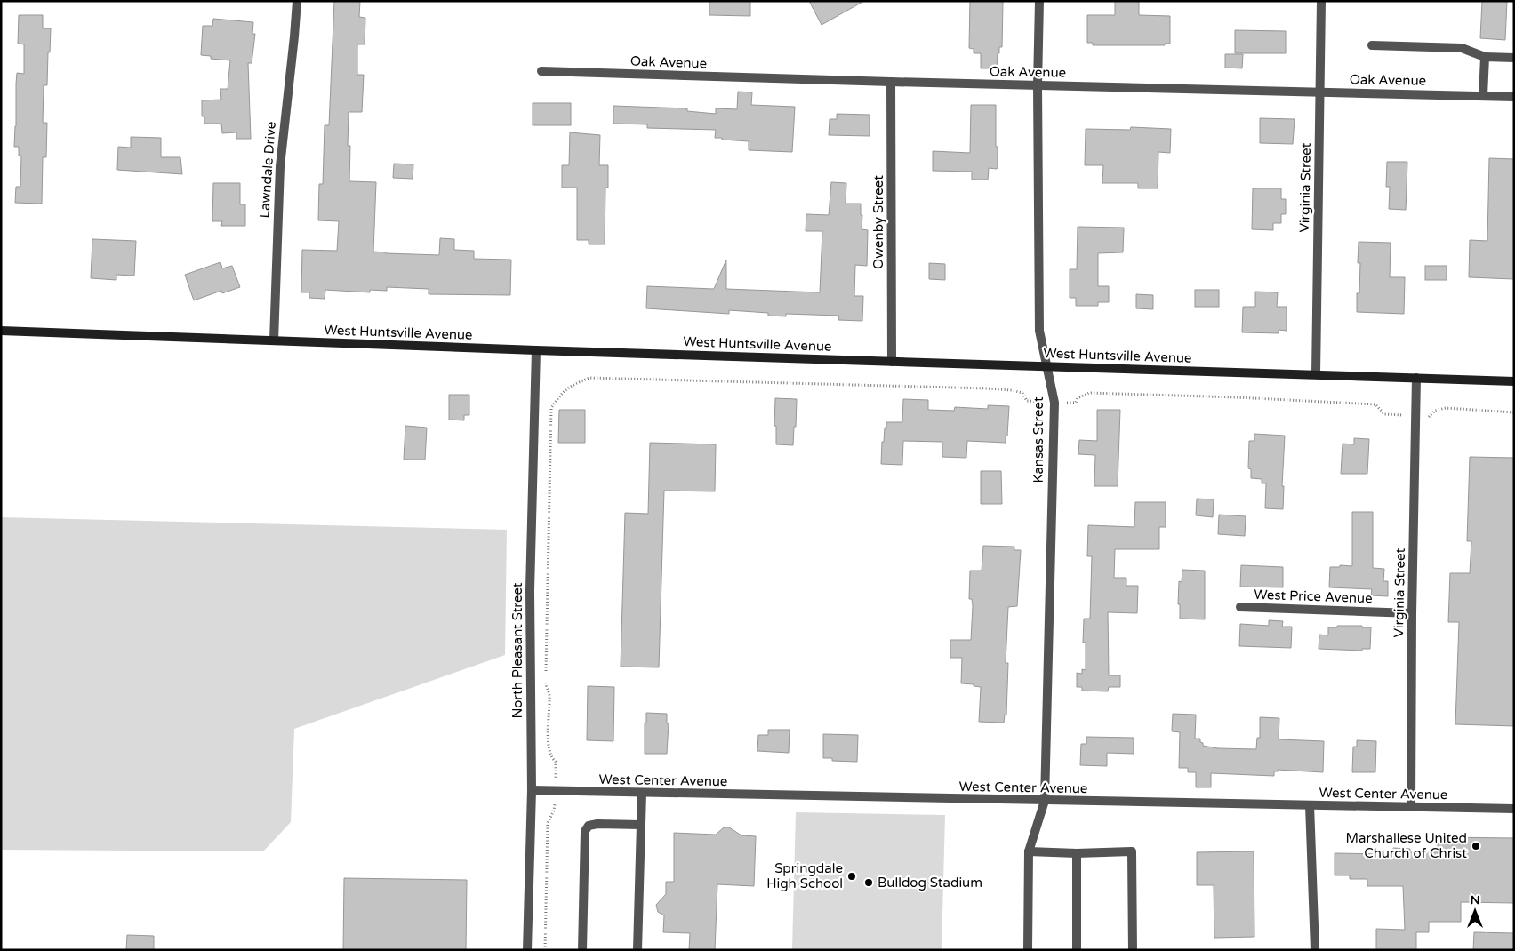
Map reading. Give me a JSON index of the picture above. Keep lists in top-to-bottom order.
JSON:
{
  "streets": {
    "main road": ["West Huntsville Avenue"],
    "street": [
      "Oak Avenue",
      "Lawndale Drive",
      "Virginia Street",
      "Owenby Street",
      "Kansas Street",
      "West Price Avenue",
      "North Pleasant Street",
      "West Center Avenue"
    ]
  },
  "crossings": [
    ["Oak Avenue", "Virginia Street"],
    ["Oak Avenue", "Owenby Street"],
    ["Oak Avenue", "Kansas Street"],
    ["Lawndale Drive", "West Huntsville Avenue"],
    ["Virginia Street", "West Huntsville Avenue"],
    ["Virginia Street", "West Price Avenue"],
    ["Virginia Street", "West Center Avenue"],
    ["Owenby Street", "West Huntsville Avenue"],
    ["West Huntsville Avenue", "Kansas Street"],
    ["West Huntsville Avenue", "North Pleasant Street"],
    ["Kansas Street", "West Center Avenue"],
    ["North Pleasant Street", "West Center Avenue"]
  ],
  "places": ["Marshallese United Church of Christ", "Springdale High School", "Bulldog Stadium"],
  "north": "top"
}
